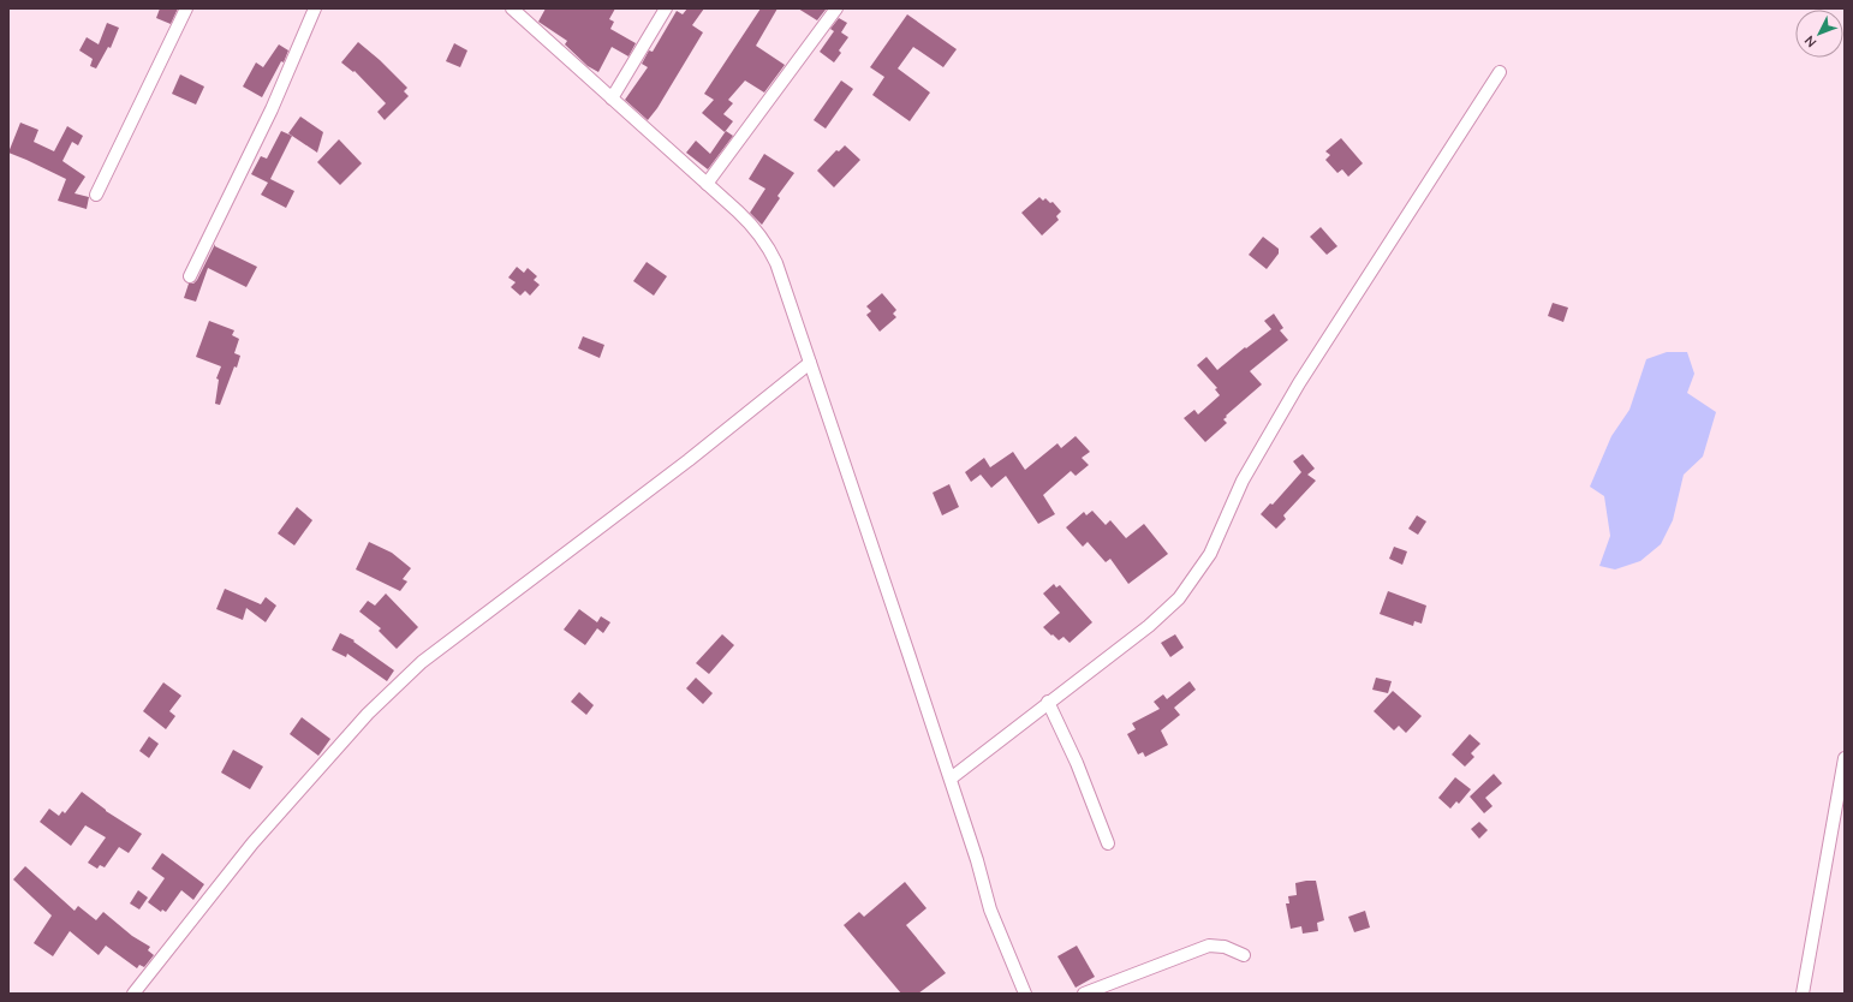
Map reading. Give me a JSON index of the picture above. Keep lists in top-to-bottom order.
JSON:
{
  "north": "bottom left"
}
